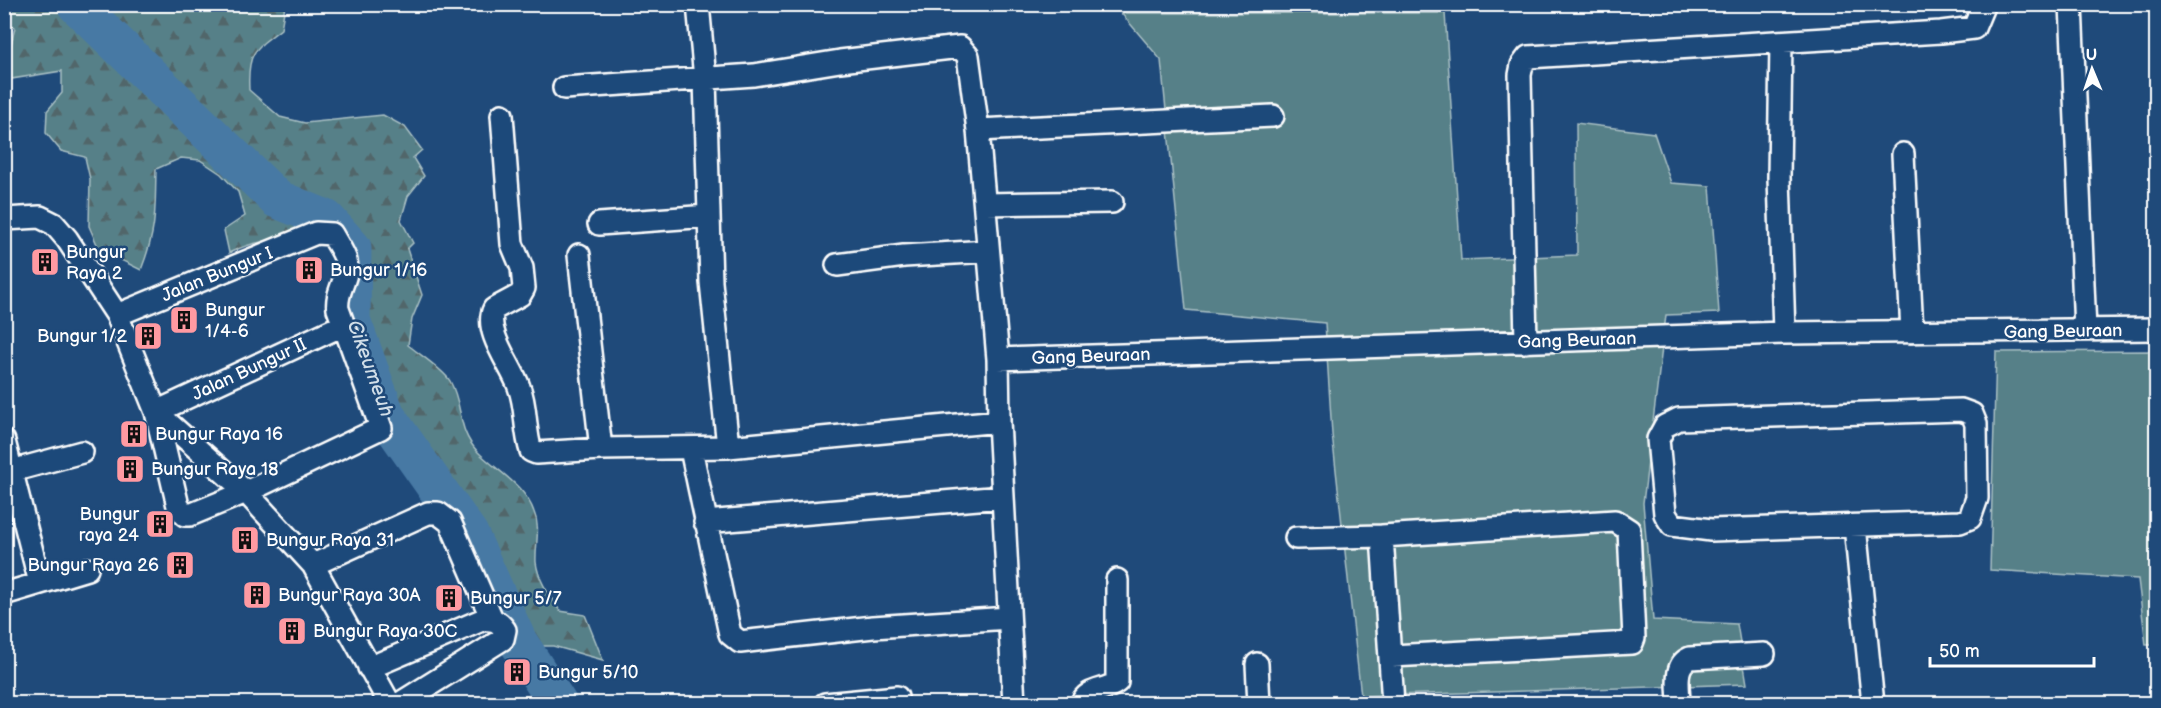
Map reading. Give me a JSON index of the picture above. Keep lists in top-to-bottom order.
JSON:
{
  "streets": {
    "street": ["Jalan Bungur I", "Gang Beuraan", "Jalan Bungur II"]
  },
  "crossings": [
    ["Jalan Bungur I", "Jalan Bungur II"]
  ],
  "water": ["Cikeumeuh"],
  "places": {
    "building": [
      "Bungur Raya 2",
      "Bungur 1/16",
      "Bungur 1/4-6",
      "Bungur 1/2",
      "Bungur Raya 16",
      "Bungur Raya 18",
      "Bungur raya 24",
      "Bungur Raya 31",
      "Bungur Raya 26",
      "Bungur Raya 30A",
      "Bungur 5/7",
      "Bungur Raya 30C",
      "Bungur 5/10"
    ]
  },
  "scale_bar": "50 m",
  "north": "top"
}
